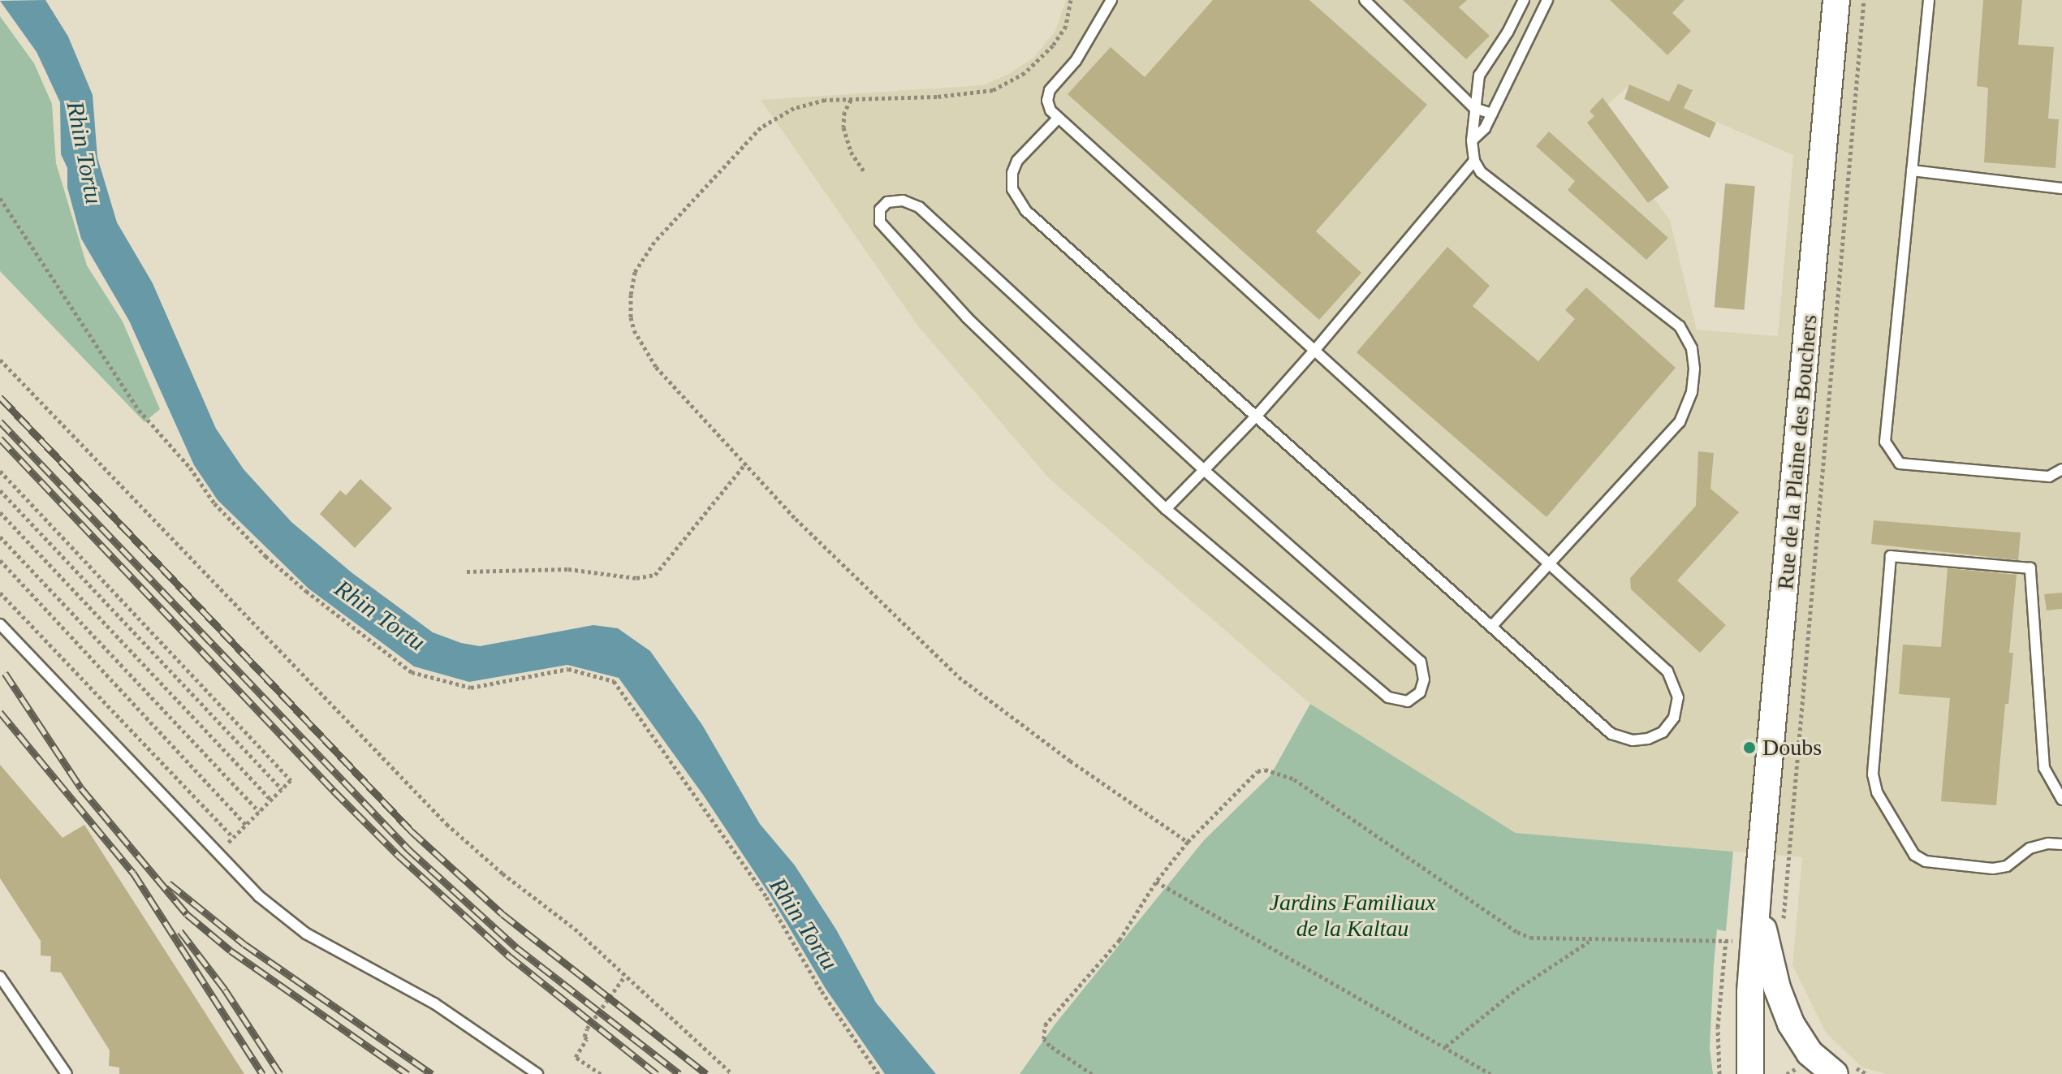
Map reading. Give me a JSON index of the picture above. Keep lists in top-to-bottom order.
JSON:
{
  "streets": {
    "street": ["Rue de la Plaine des Bouchers"]
  },
  "water": ["Rhin Tortu"],
  "parks": ["Jardins Familiaux de la Kaltau"],
  "places": ["Doubs"]
}
